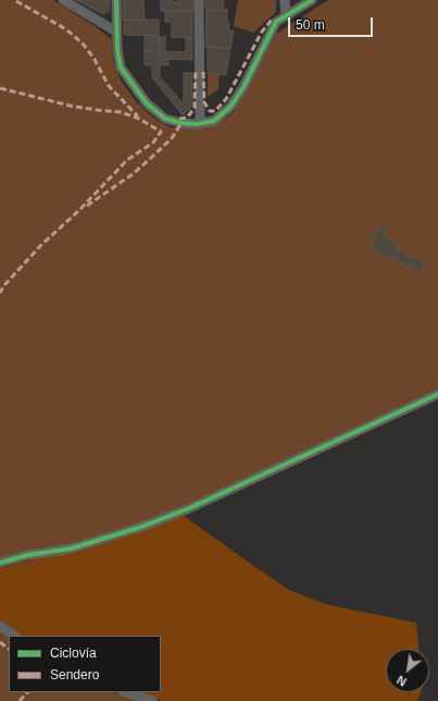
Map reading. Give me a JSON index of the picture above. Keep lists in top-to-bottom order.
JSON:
{
  "legend": ["Ciclovía", "Sendero"],
  "scale_bar": "50 m",
  "north": "bottom left"
}
